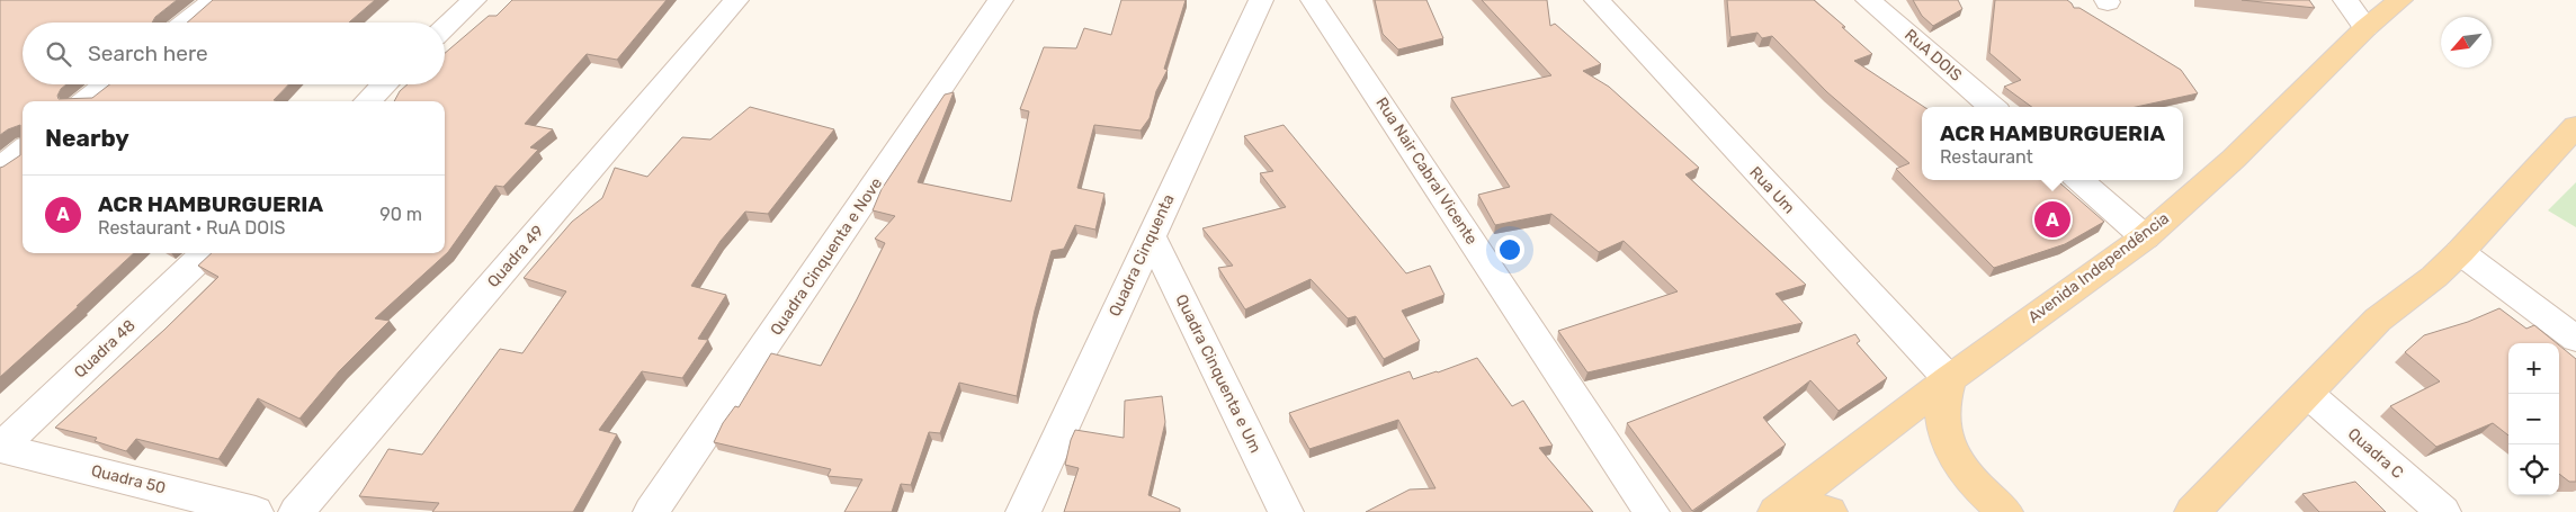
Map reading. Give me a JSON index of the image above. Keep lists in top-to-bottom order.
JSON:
{
  "streets": {
    "main road": ["Avenida Independência"],
    "street": [
      "RuA DOIS",
      "Rua Nair Cabral Vicente",
      "Rua Um",
      "Quadra Cinquenta",
      "Quadra 49",
      "Quadra Cinquenta e Nove",
      "Quadra 48",
      "Quadra Cinquenta e Um",
      "Quadra C",
      "Quadra 50"
    ]
  },
  "crossings": [
    ["Rua Um", "Avenida Independência"],
    ["Quadra Cinquenta", "Quadra Cinquenta e Um"],
    ["Quadra 48", "Quadra 50"]
  ],
  "north": "bottom left",
  "page": {
    "search": "Search here",
    "heading": "Nearby",
    "popup": ["ACR HAMBURGUERIA", "Restaurant"],
    "list": [
      {
        "mark": "A",
        "name": "ACR HAMBURGUERIA",
        "note": "Restaurant · RuA DOIS",
        "value": "90 m"
      }
    ],
    "pins": "A",
    "map_buttons": ["+", "−"]
  }
}
